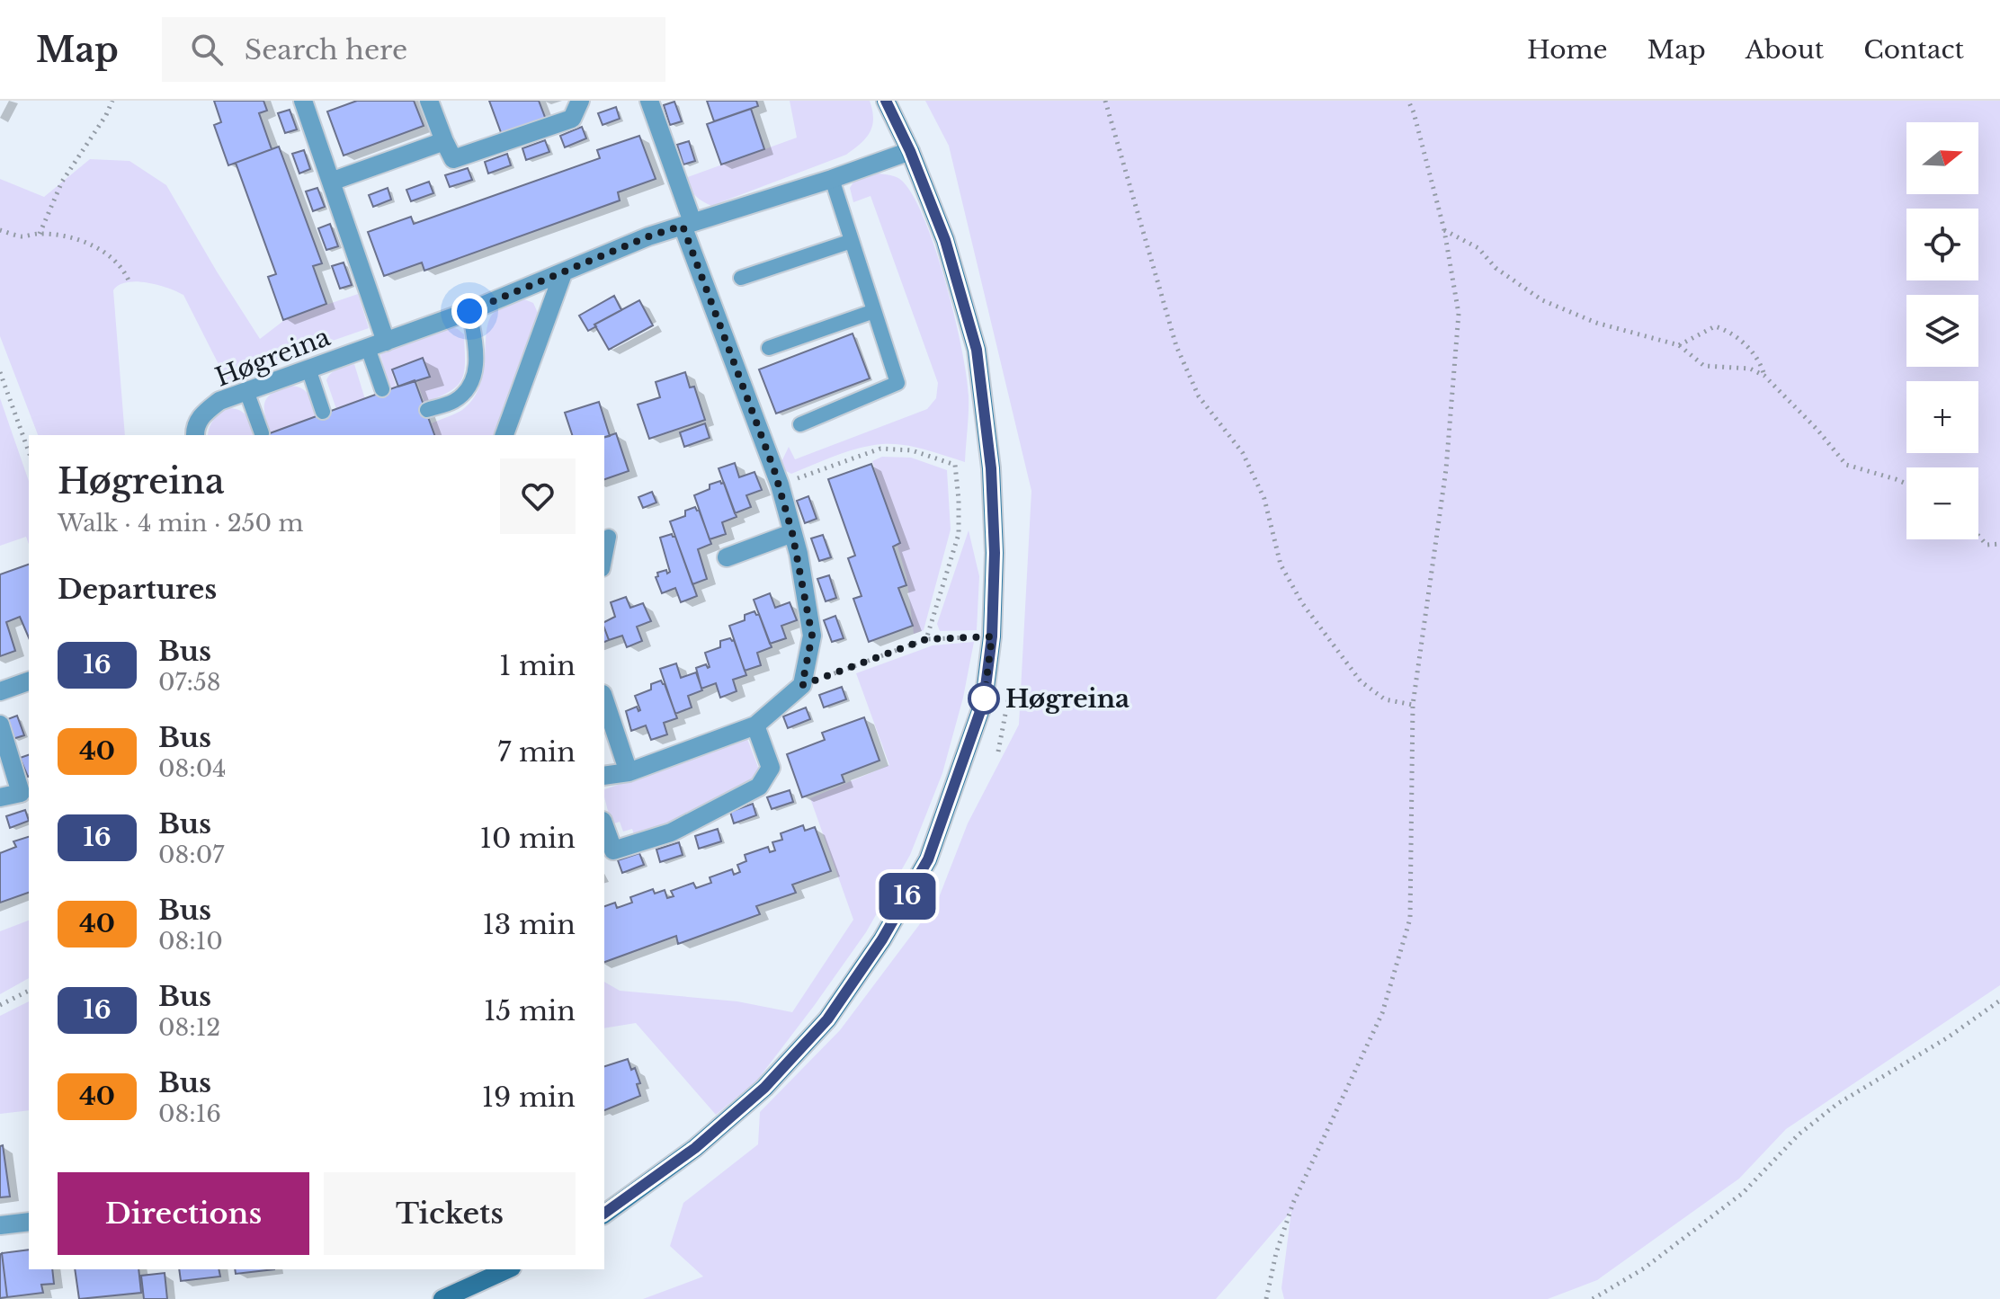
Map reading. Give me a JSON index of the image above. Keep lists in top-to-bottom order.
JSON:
{
  "streets": {
    "street": ["Høgreina"]
  },
  "places": ["Høgreina"],
  "lines": ["bus line 16"],
  "north": "right",
  "page": {
    "header": "Map",
    "search": "Search here",
    "nav": [
      "Home",
      "Map",
      "About",
      "Contact"
    ],
    "on_map": "16",
    "map_buttons": ["+", "−"],
    "heading": [
      ["Høgreina", "Walk · 4 min · 250 m"],
      "Departures"
    ],
    "list": [
      {
        "mark": "16",
        "name": "Bus",
        "note": "07:58",
        "value": "1 min"
      },
      {
        "mark": "40",
        "name": "Bus",
        "note": "08:04",
        "value": "7 min"
      },
      {
        "mark": "16",
        "name": "Bus",
        "note": "08:07",
        "value": "10 min"
      },
      {
        "mark": "40",
        "name": "Bus",
        "note": "08:10",
        "value": "13 min"
      },
      {
        "mark": "16",
        "name": "Bus",
        "note": "08:12",
        "value": "15 min"
      },
      {
        "mark": "40",
        "name": "Bus",
        "note": "08:16",
        "value": "19 min"
      }
    ],
    "buttons": ["Directions", "Tickets"]
  }
}
